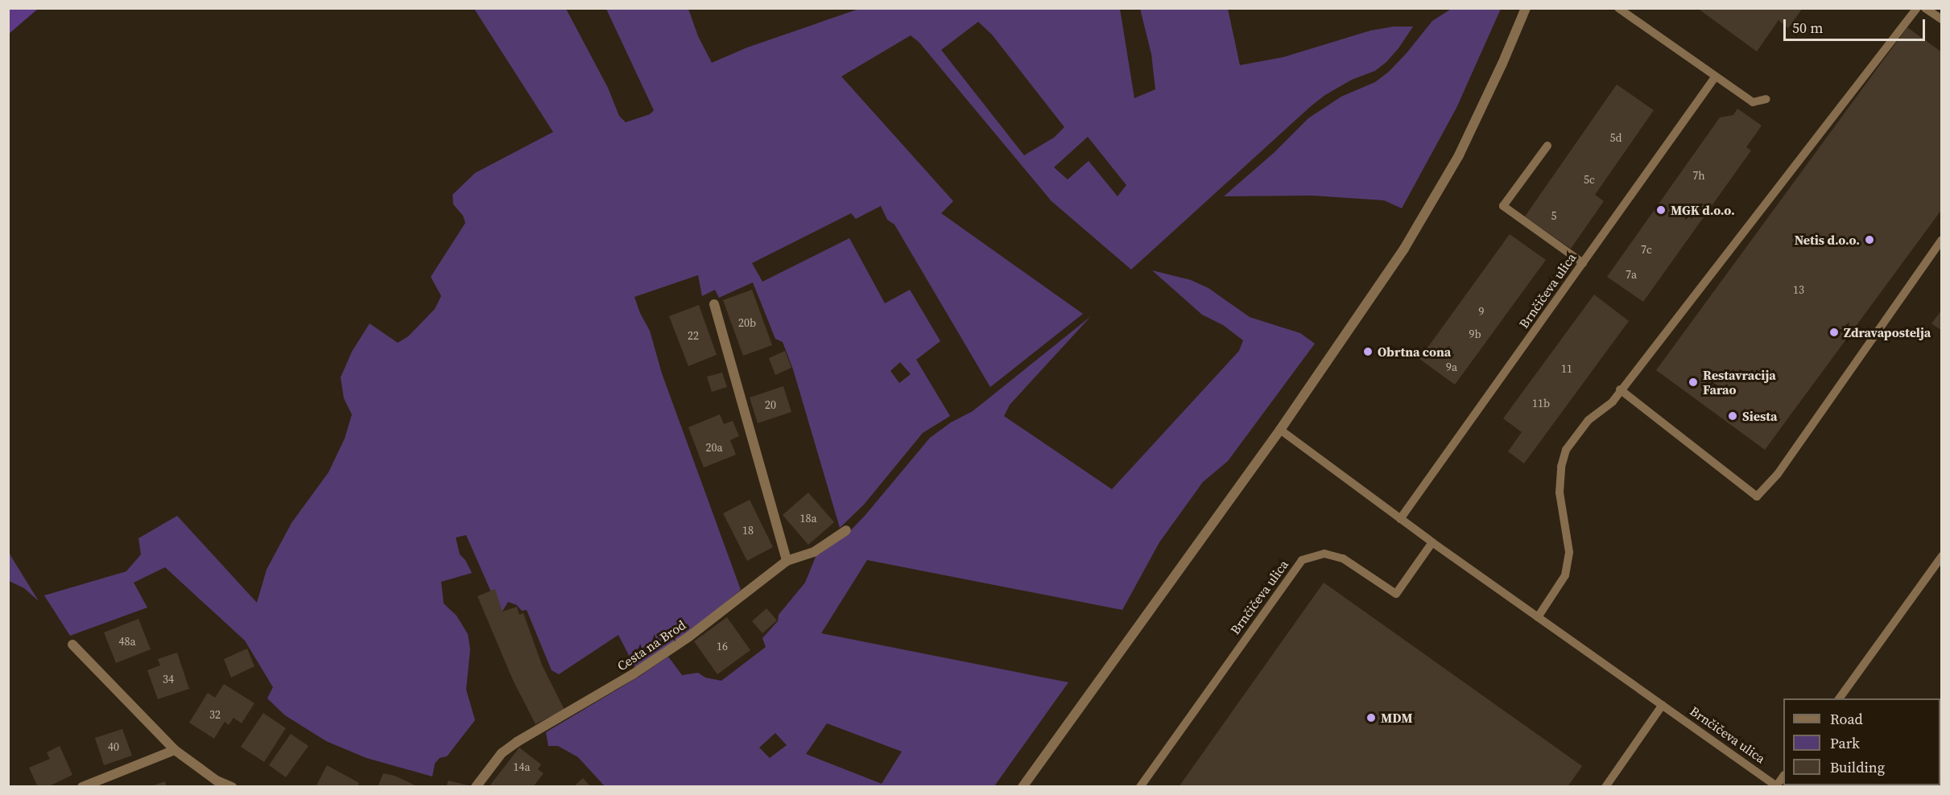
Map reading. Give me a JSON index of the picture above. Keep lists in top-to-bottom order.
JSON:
{
  "streets": {
    "street": ["Cesta na Brod"],
    "lane": ["Brnčičeva ulica"]
  },
  "places": [
    "MGK d.o.o.",
    "Netis d.o.o.",
    "Zdravapostelja",
    "Obrtna cona",
    "Restavracija Farao",
    "Siesta",
    "MDM"
  ],
  "house_numbers": [
    "5d",
    "7h",
    "5c",
    "5",
    "7c",
    "7a",
    "13",
    "9",
    "20b",
    "9b",
    "22",
    "9a",
    "11",
    "11b",
    "20",
    "20a",
    "18a",
    "18",
    "48a",
    "16",
    "34",
    "32",
    "40",
    "14a"
  ],
  "legend": ["Road", "Park", "Building"],
  "scale_bar": "50 m"
}
